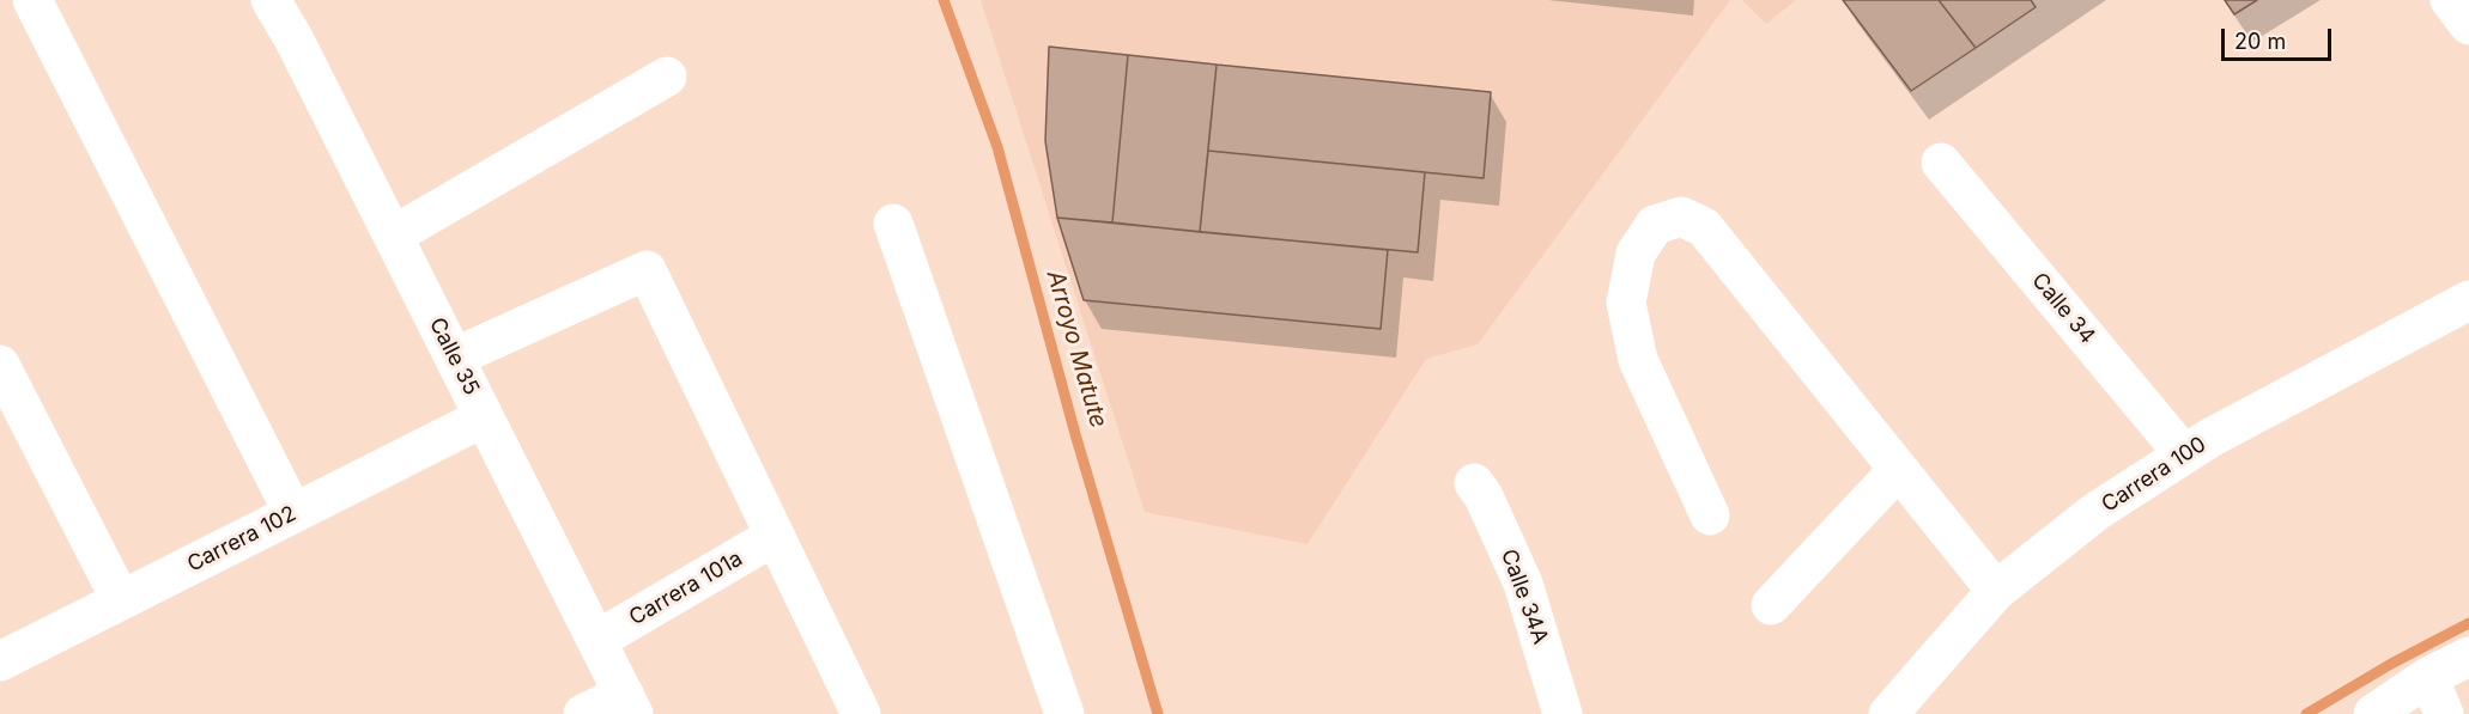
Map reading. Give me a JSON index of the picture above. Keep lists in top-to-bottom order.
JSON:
{
  "streets": {
    "street": [
      "Calle 34",
      "Calle 35",
      "Carrera 100",
      "Carrera 102",
      "Carrera 101a",
      "Calle 34A"
    ]
  },
  "crossings": [
    ["Calle 34", "Carrera 100"],
    ["Calle 35", "Carrera 102"],
    ["Calle 35", "Carrera 101a"]
  ],
  "water": ["Arroyo Matute"],
  "scale_bar": "20 m"
}
